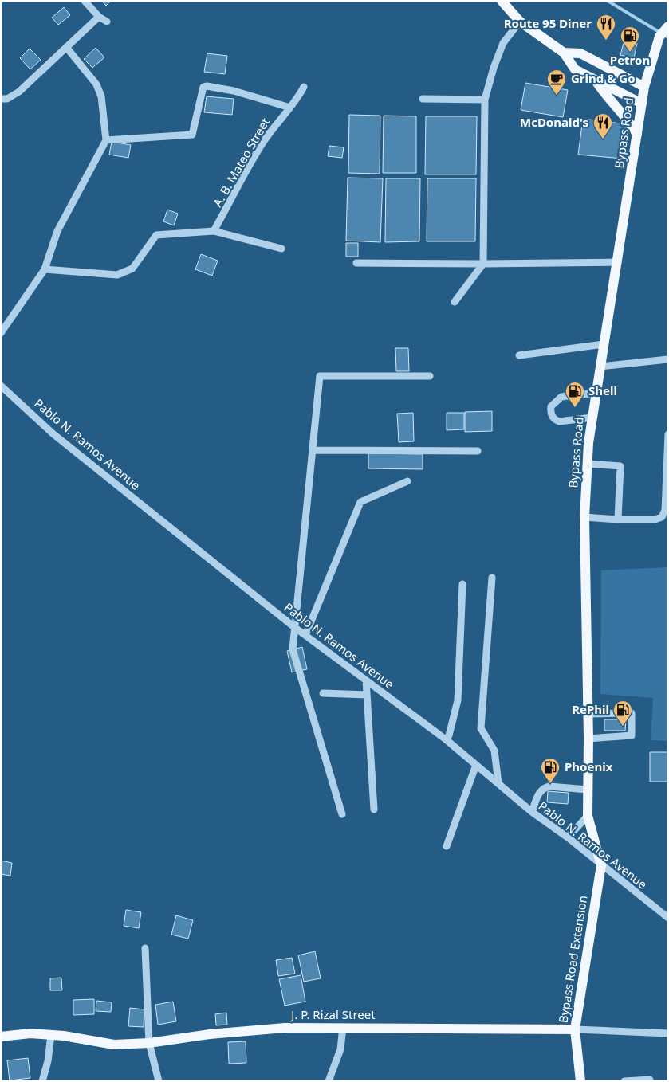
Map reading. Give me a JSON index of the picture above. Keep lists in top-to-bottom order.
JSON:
{
  "streets": {
    "main road": ["Bypass Road", "Bypass Road Extension", "J. P. Rizal Street"],
    "street": ["A. B. Mateo Street", "Pablo N. Ramos Avenue"]
  },
  "crossings": [
    ["Bypass Road", "Pablo N. Ramos Avenue"],
    ["Bypass Road", "Bypass Road Extension"],
    ["Pablo N. Ramos Avenue", "Bypass Road Extension"],
    ["Bypass Road Extension", "J. P. Rizal Street"]
  ],
  "places": {
    "restaurant": ["Route 95 Diner", "McDonald's"],
    "fuel station": [
      "Petron",
      "Shell",
      "RePhil",
      "Phoenix"
    ],
    "cafe": ["Grind & Go"]
  }
}
